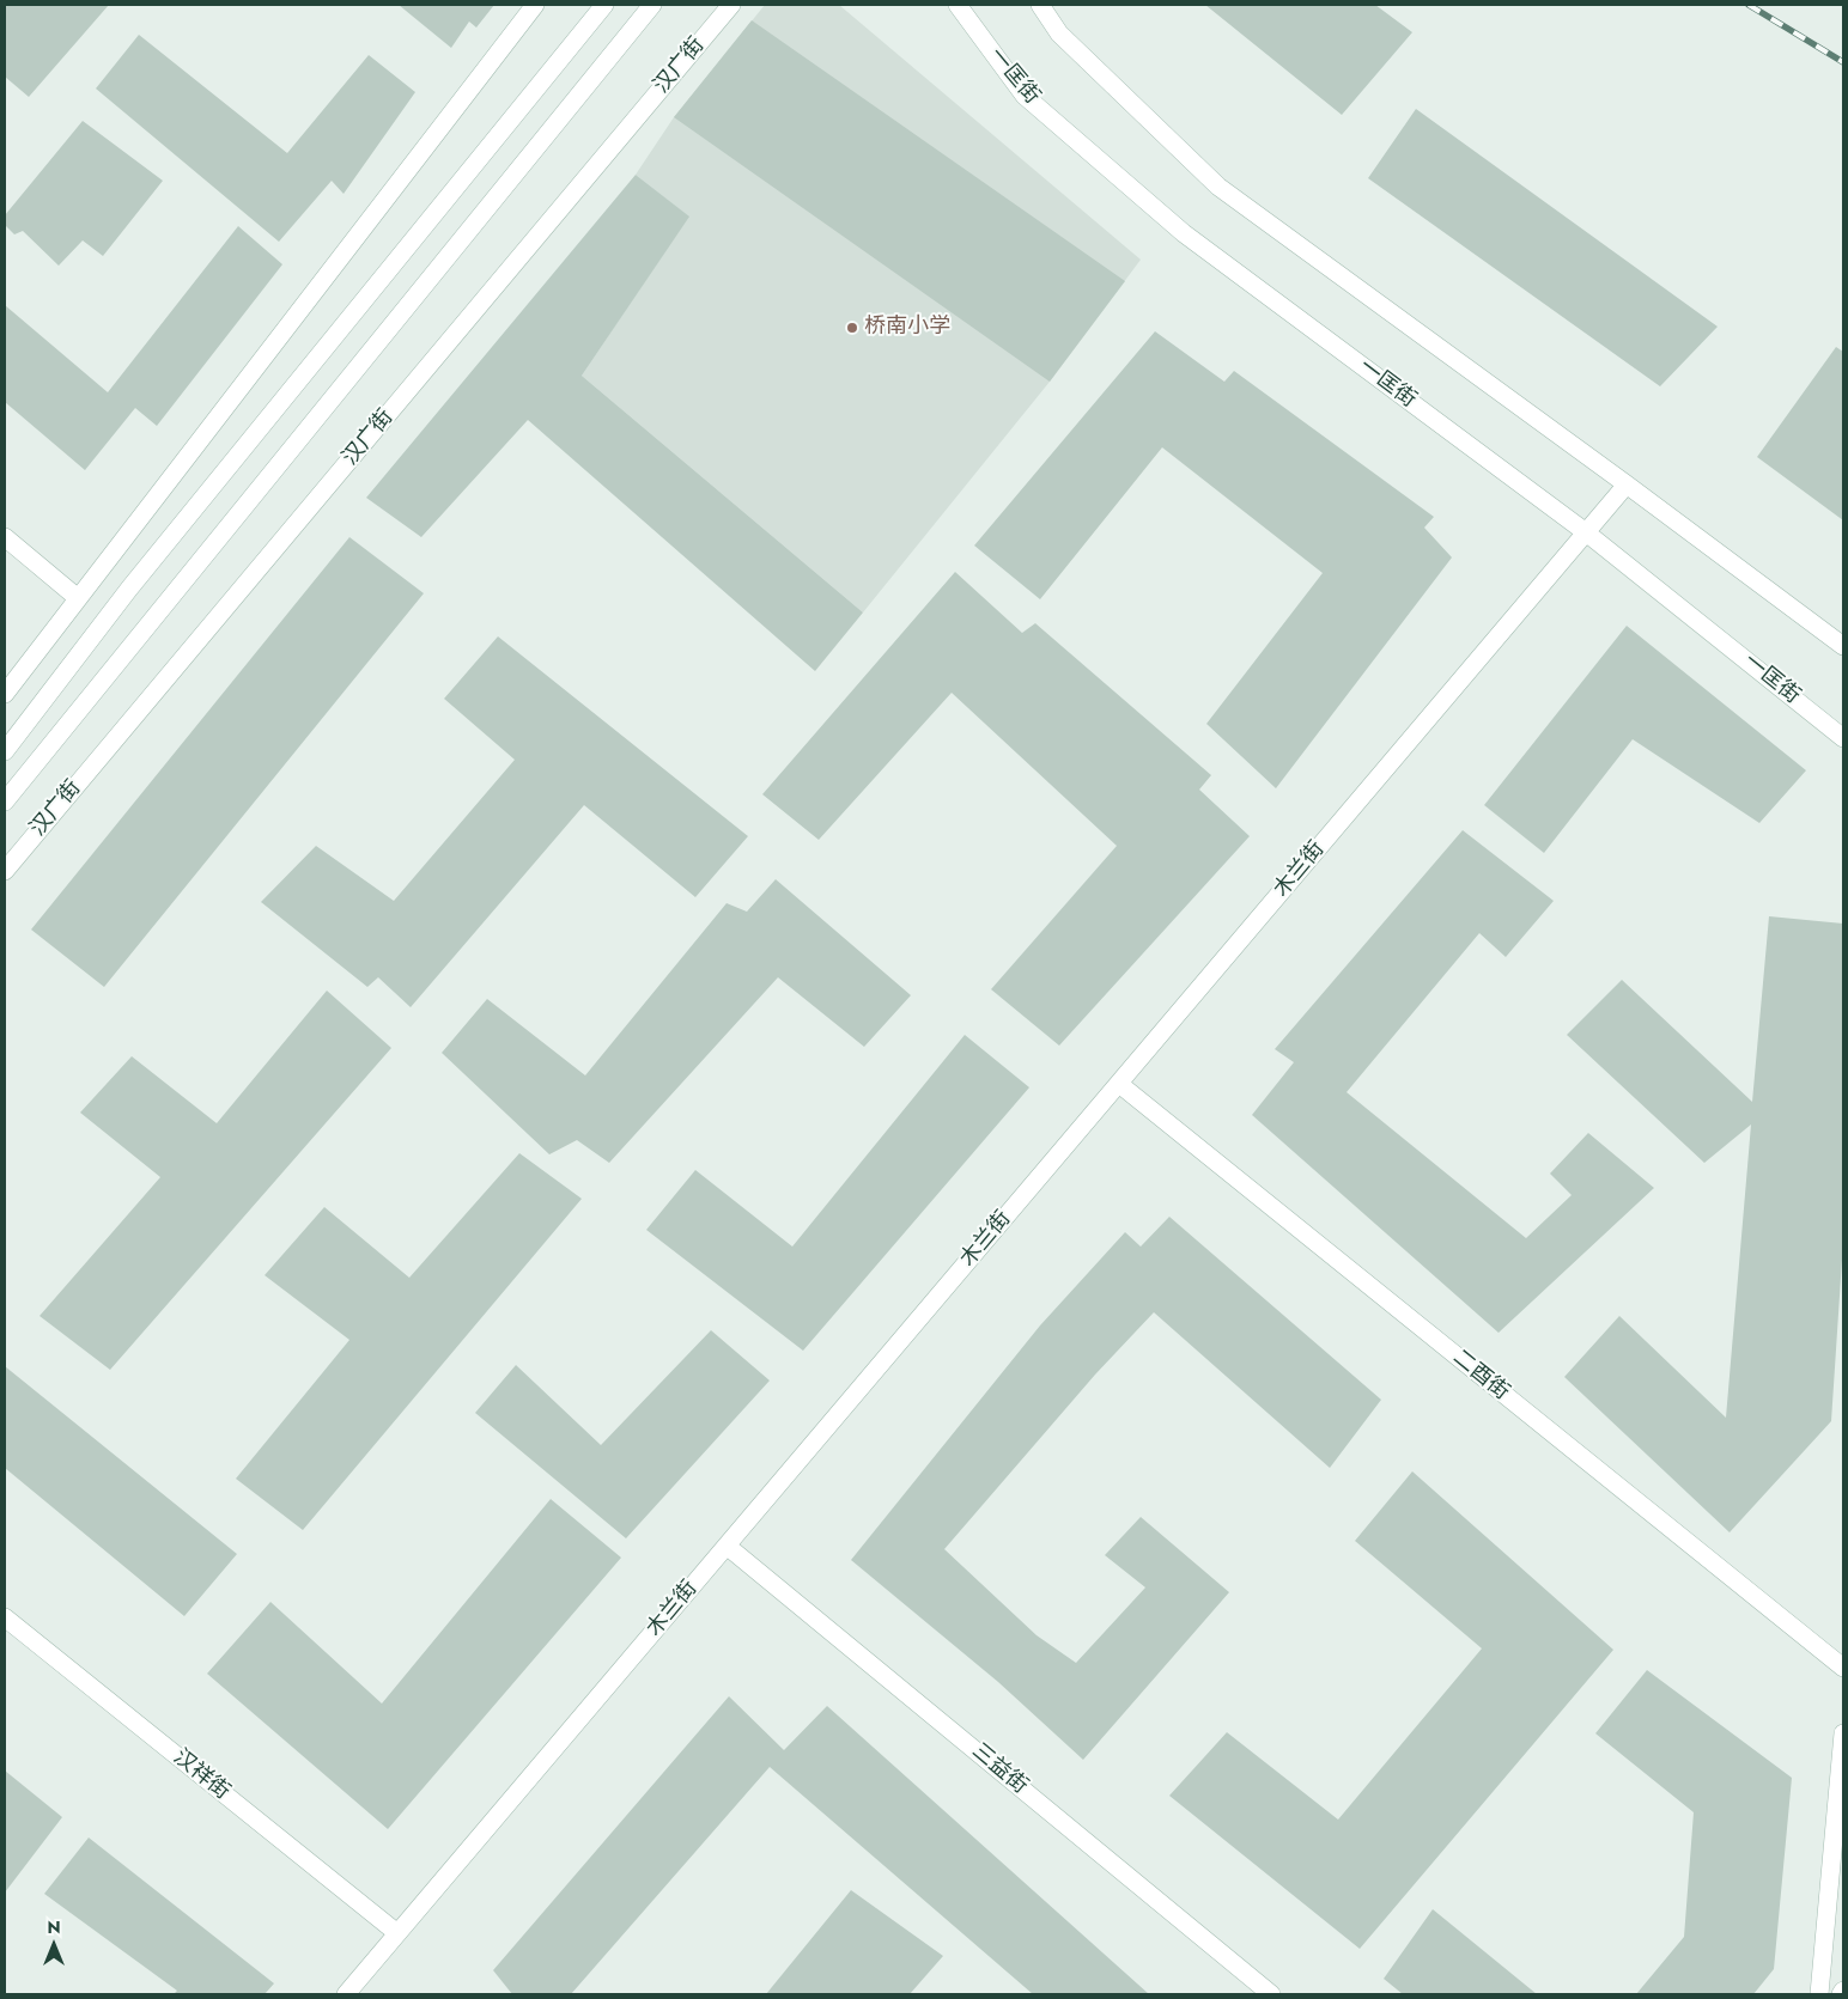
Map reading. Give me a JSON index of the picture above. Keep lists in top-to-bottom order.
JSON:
{
  "streets": {
    "street": [
      "汉广街",
      "一匡街",
      "木兰街",
      "二酉街",
      "三益街",
      "汉祥街"
    ]
  },
  "crossings": [
    ["一匡街", "木兰街"],
    ["木兰街", "二酉街"],
    ["木兰街", "三益街"],
    ["木兰街", "汉祥街"]
  ],
  "places": ["桥南小学"],
  "north": "top"
}
